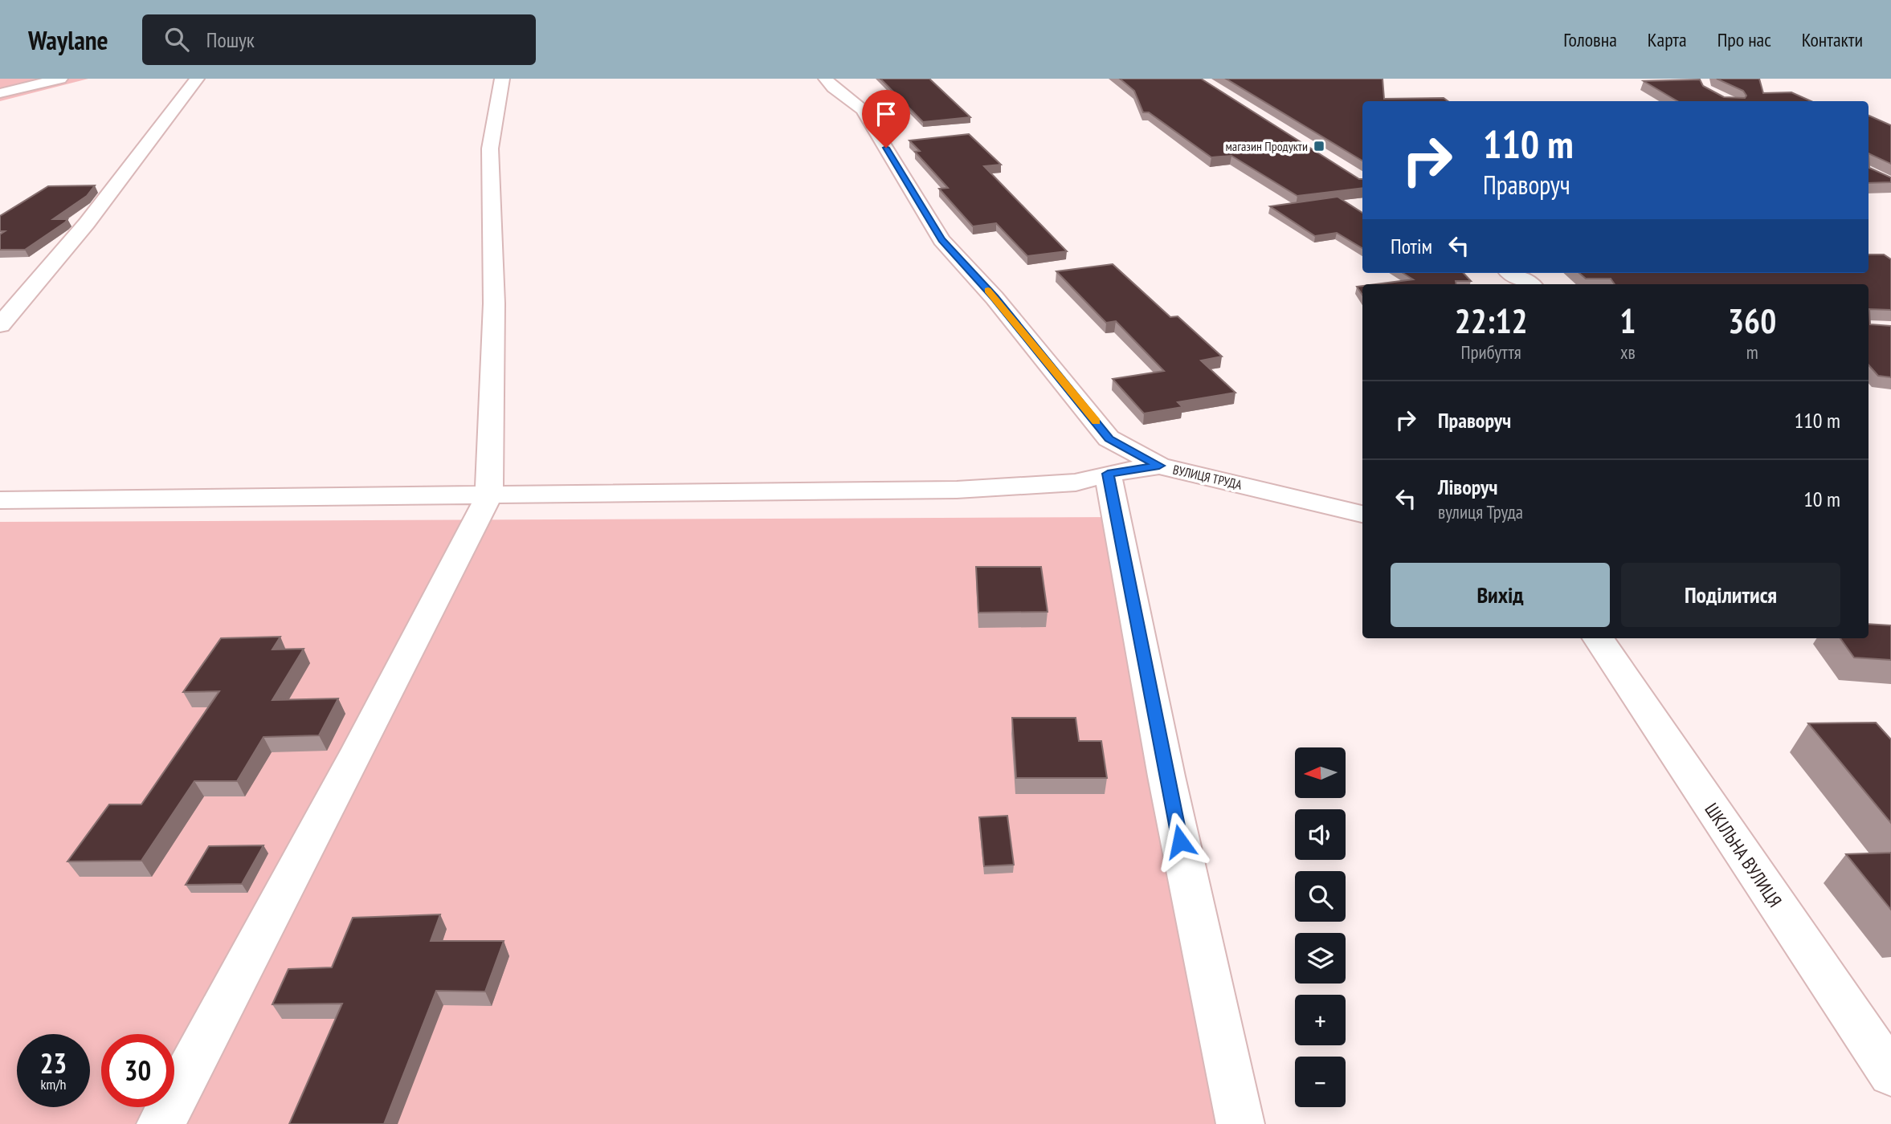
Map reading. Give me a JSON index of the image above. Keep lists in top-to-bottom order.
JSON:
{
  "streets": {
    "street": ["ВУЛИЦЯ ТРУДА", "ШКІЛЬНА ВУЛИЦЯ"]
  },
  "places": {
    "transit": ["магазин Продукти"]
  },
  "north": "left",
  "page": {
    "header": "Waylane",
    "search": "Пошук",
    "nav": [
      "Головна",
      "Карта",
      "Про нас",
      "Контакти"
    ],
    "turn": ["110 m", "Праворуч"],
    "then": "Потім",
    "eta": [
      "22:12",
      "Прибуття",
      "1",
      "хв",
      "360",
      "m"
    ],
    "list": [
      {
        "name": "Праворуч",
        "value": "110 m"
      },
      {
        "name": "Ліворуч",
        "note": "вулиця Труда",
        "value": "10 m"
      }
    ],
    "buttons": ["Вихід", "Поділитися"],
    "map_buttons": ["+", "−"],
    "speed": "23 km/h",
    "limit": "30"
  }
}
